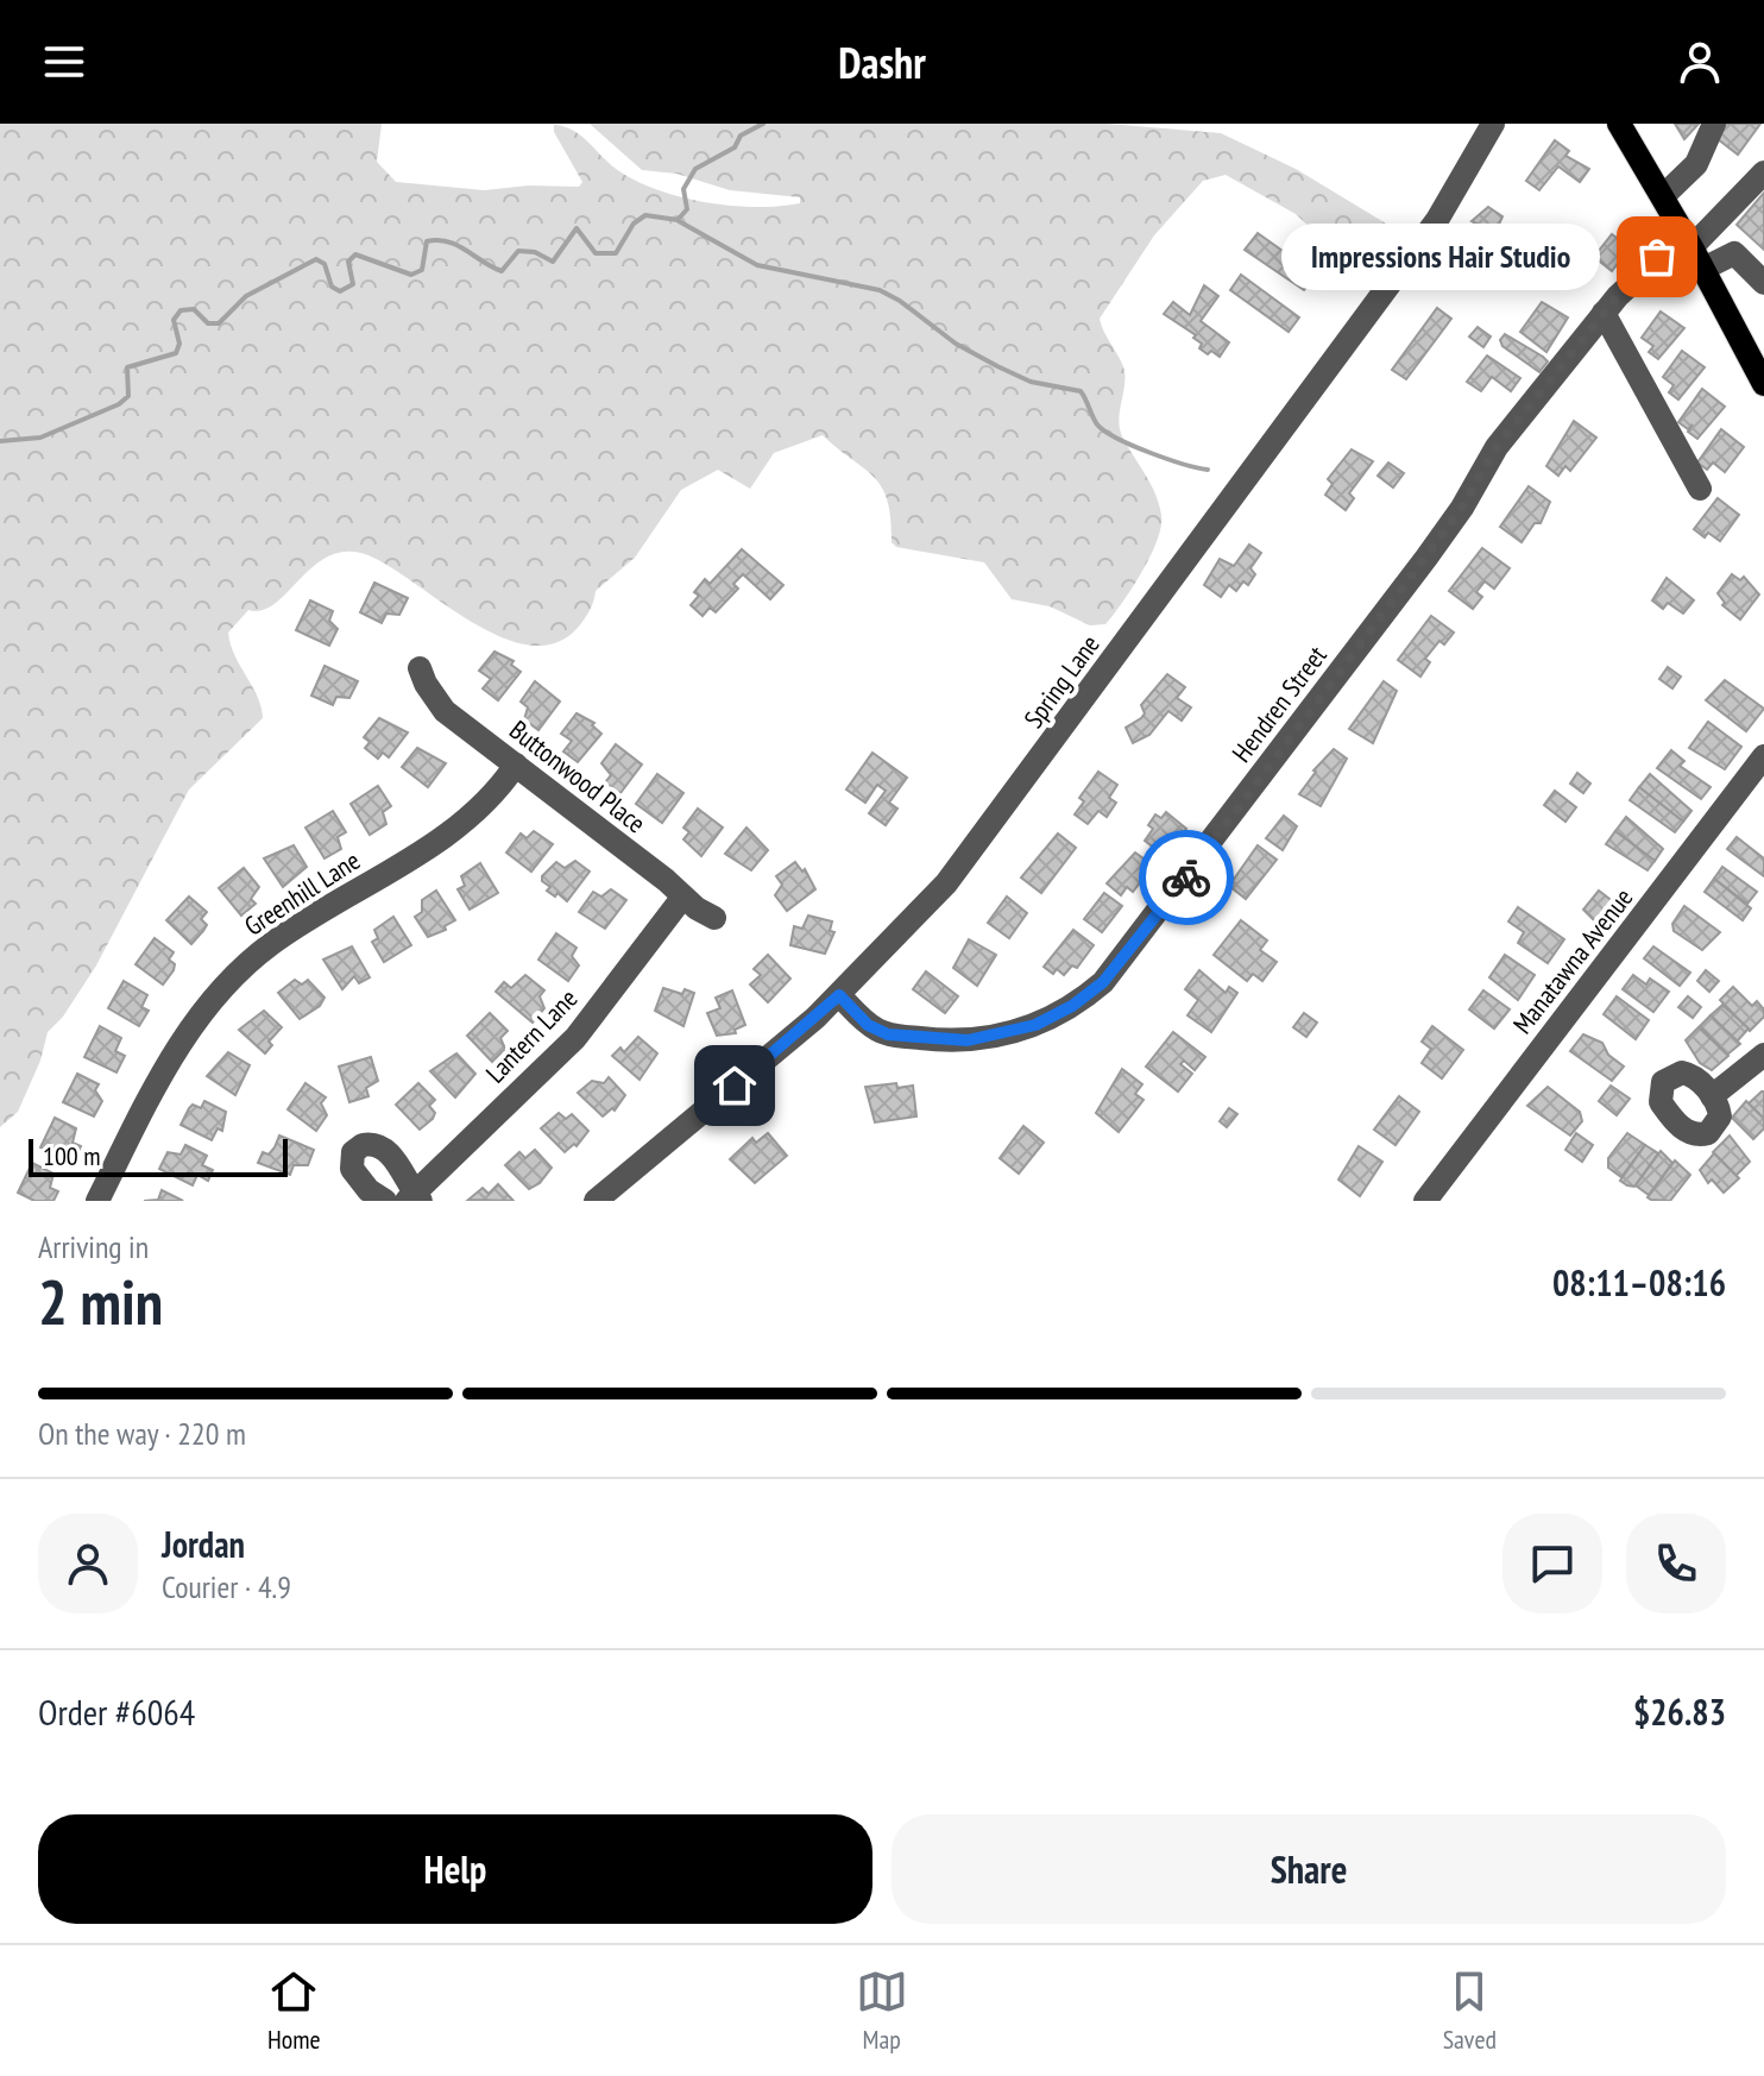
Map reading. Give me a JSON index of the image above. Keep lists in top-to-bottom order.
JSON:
{
  "streets": {
    "street": [
      "Spring Lane",
      "Hendren Street",
      "Buttonwood Place",
      "Greenhill Lane",
      "Manatawna Avenue",
      "Lantern Lane"
    ]
  },
  "crossings": [
    ["Spring Lane", "Hendren Street"],
    ["Buttonwood Place", "Greenhill Lane"],
    ["Buttonwood Place", "Lantern Lane"]
  ],
  "places": ["Impressions Hair Studio"],
  "scale_bar": "100 m",
  "page": {
    "header": "Dashr",
    "bubble": "Impressions Hair Studio",
    "scale": "100 m",
    "heading": ["2 min", "Arriving in", "08:11–08:16"],
    "panel": [
      "Jordan",
      "Courier · 4.9",
      "Order #6064",
      "$26.83"
    ],
    "bar": "On the way · 220 m",
    "buttons": ["Help", "Share"],
    "tabs": ["Home", "Map", "Saved"]
  }
}
